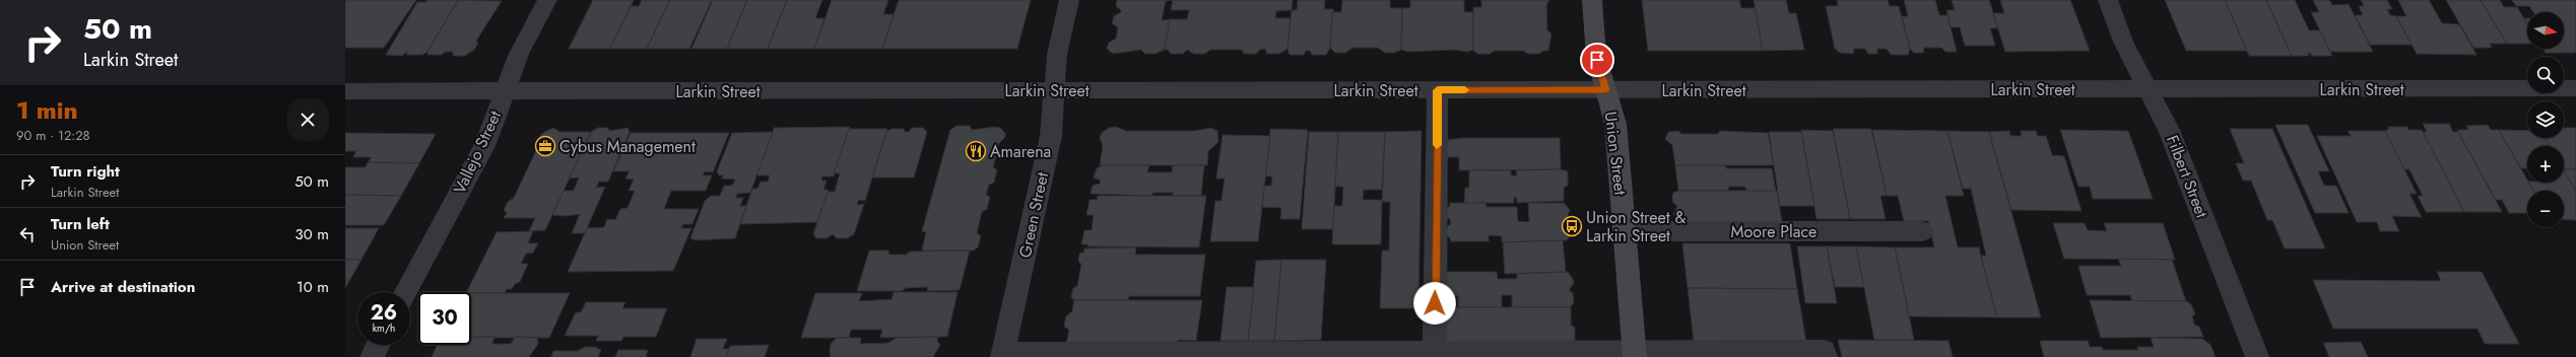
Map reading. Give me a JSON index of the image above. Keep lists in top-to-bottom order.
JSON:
{
  "streets": {
    "street": [
      "Larkin Street",
      "Vallejo Street",
      "Union Street",
      "Filbert Street",
      "Green Street",
      "Moore Place"
    ]
  },
  "crossings": [
    ["Larkin Street", "Vallejo Street"],
    ["Larkin Street", "Union Street"],
    ["Larkin Street", "Filbert Street"],
    ["Larkin Street", "Green Street"],
    ["Union Street", "Moore Place"]
  ],
  "places": {
    "office": ["Cybus Management"],
    "restaurant": ["Amarena"],
    "bus stop": ["Union Street & Larkin Street"]
  },
  "north": "right",
  "page": {
    "turn": ["50 m", "Larkin Street"],
    "map_buttons": ["+", "−"],
    "heading": ["1 min", "90 m · 12:28"],
    "list": [
      {
        "name": "Turn right",
        "note": "Larkin Street",
        "value": "50 m"
      },
      {
        "name": "Turn left",
        "note": "Union Street",
        "value": "30 m"
      },
      {
        "name": "Arrive at destination",
        "value": "10 m"
      }
    ],
    "speed": "26 km/h",
    "limit": "30"
  }
}
